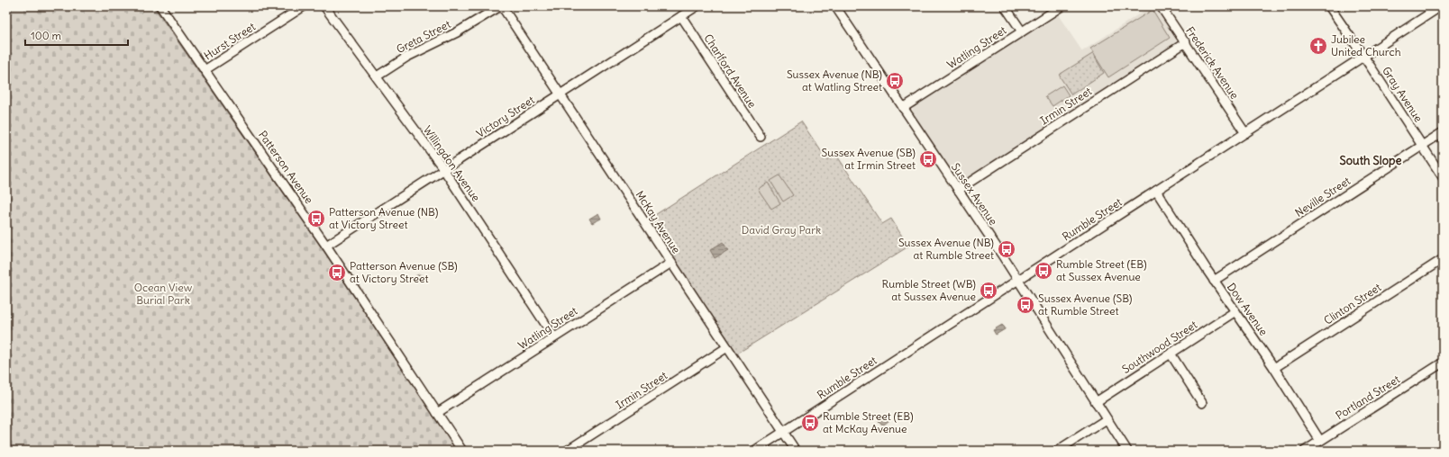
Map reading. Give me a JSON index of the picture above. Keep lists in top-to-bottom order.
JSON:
{
  "streets": {
    "street": [
      "Greta Street",
      "Hurst Street",
      "Watling Street",
      "Frederick Avenue",
      "Charlford Avenue",
      "Gray Avenue",
      "Irmin Street",
      "Victory Street",
      "Willingdon Avenue",
      "Patterson Avenue",
      "Sussex Avenue",
      "Neville Street",
      "Rumble Street",
      "McKay Avenue",
      "Clinton Street",
      "Dow Avenue",
      "Southwood Street",
      "Portland Street"
    ]
  },
  "crossings": [
    ["Greta Street", "Willingdon Avenue"],
    ["Greta Street", "McKay Avenue"],
    ["Hurst Street", "Patterson Avenue"],
    ["Watling Street", "Willingdon Avenue"],
    ["Watling Street", "Patterson Avenue"],
    ["Watling Street", "Sussex Avenue"],
    ["Watling Street", "McKay Avenue"],
    ["Frederick Avenue", "Irmin Street"],
    ["Frederick Avenue", "Rumble Street"],
    ["Charlford Avenue", "Victory Street"],
    ["Gray Avenue", "Neville Street"],
    ["Gray Avenue", "Rumble Street"],
    ["Irmin Street", "Sussex Avenue"],
    ["Irmin Street", "McKay Avenue"],
    ["Victory Street", "Willingdon Avenue"],
    ["Victory Street", "Patterson Avenue"],
    ["Victory Street", "McKay Avenue"],
    ["Sussex Avenue", "Rumble Street"],
    ["Sussex Avenue", "Southwood Street"],
    ["Neville Street", "Dow Avenue"],
    ["Rumble Street", "McKay Avenue"],
    ["Rumble Street", "Dow Avenue"],
    ["Clinton Street", "Dow Avenue"],
    ["Dow Avenue", "Southwood Street"],
    ["Dow Avenue", "Portland Street"]
  ],
  "districts": ["South Slope"],
  "parks": ["David Gray Park", "Ocean View Burial Park"],
  "places": {
    "church": ["Jubilee United Church"],
    "bus stop": [
      "Sussex Avenue (NB) at Watling Street",
      "Sussex Avenue (SB) at Irmin Street",
      "Patterson Avenue (NB) at Victory Street",
      "Sussex Avenue (NB) at Rumble Street",
      "Rumble Street (EB) at Sussex Avenue",
      "Patterson Avenue (SB) at Victory Street",
      "Rumble Street (WB) at Sussex Avenue",
      "Sussex Avenue (SB) at Rumble Street",
      "Rumble Street (EB) at McKay Avenue"
    ]
  },
  "scale_bar": "100 m"
}
